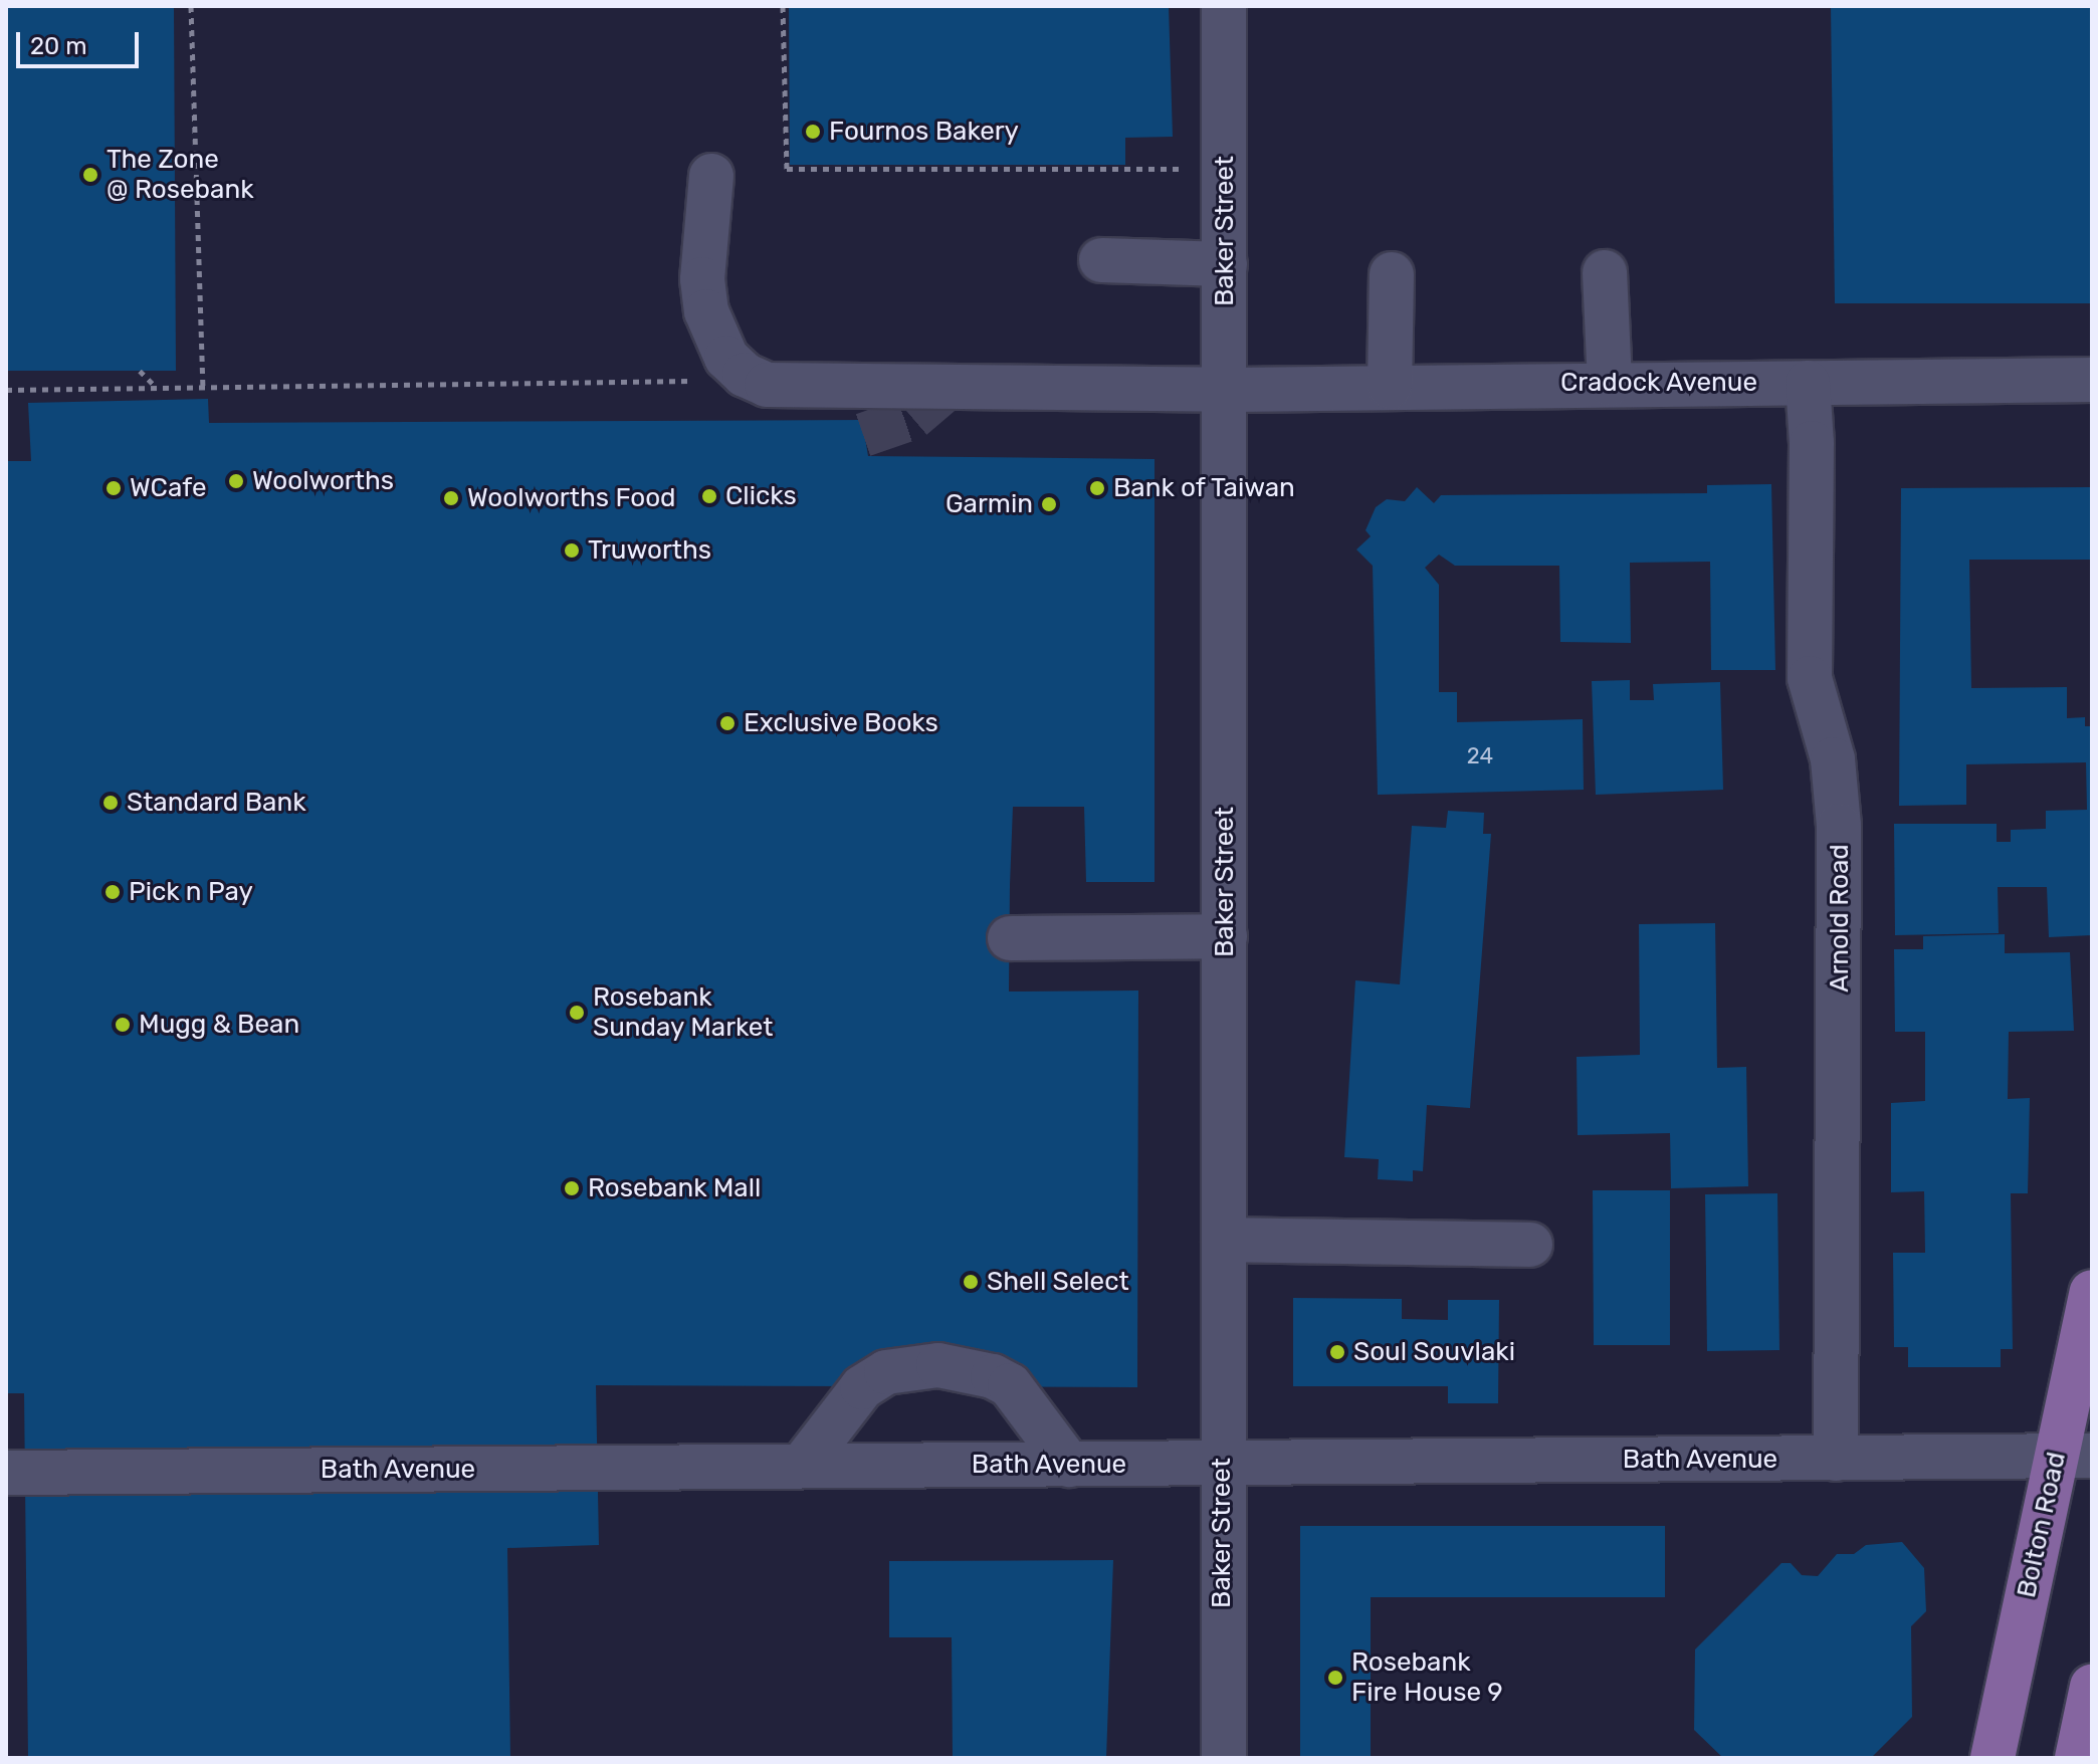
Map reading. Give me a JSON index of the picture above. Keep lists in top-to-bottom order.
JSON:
{
  "streets": {
    "main road": ["Bolton Road"],
    "street": [
      "Baker Street",
      "Cradock Avenue",
      "Arnold Road",
      "Bath Avenue"
    ]
  },
  "crossings": [
    ["Baker Street", "Cradock Avenue"],
    ["Baker Street", "Bath Avenue"],
    ["Cradock Avenue", "Arnold Road"],
    ["Arnold Road", "Bath Avenue"],
    ["Bath Avenue", "Bolton Road"]
  ],
  "places": [
    "Fournos Bakery",
    "The Zone @ Rosebank",
    "Woolworths",
    "WCafe",
    "Bank of Taiwan",
    "Clicks",
    "Woolworths Food",
    "Garmin",
    "Truworths",
    "Exclusive Books",
    "Standard Bank",
    "Pick n Pay",
    "Rosebank Sunday Market",
    "Mugg & Bean",
    "Rosebank Mall",
    "Shell Select",
    "Soul Souvlaki",
    "Rosebank Fire House 9"
  ],
  "house_numbers": ["24"],
  "scale_bar": "20 m"
}
